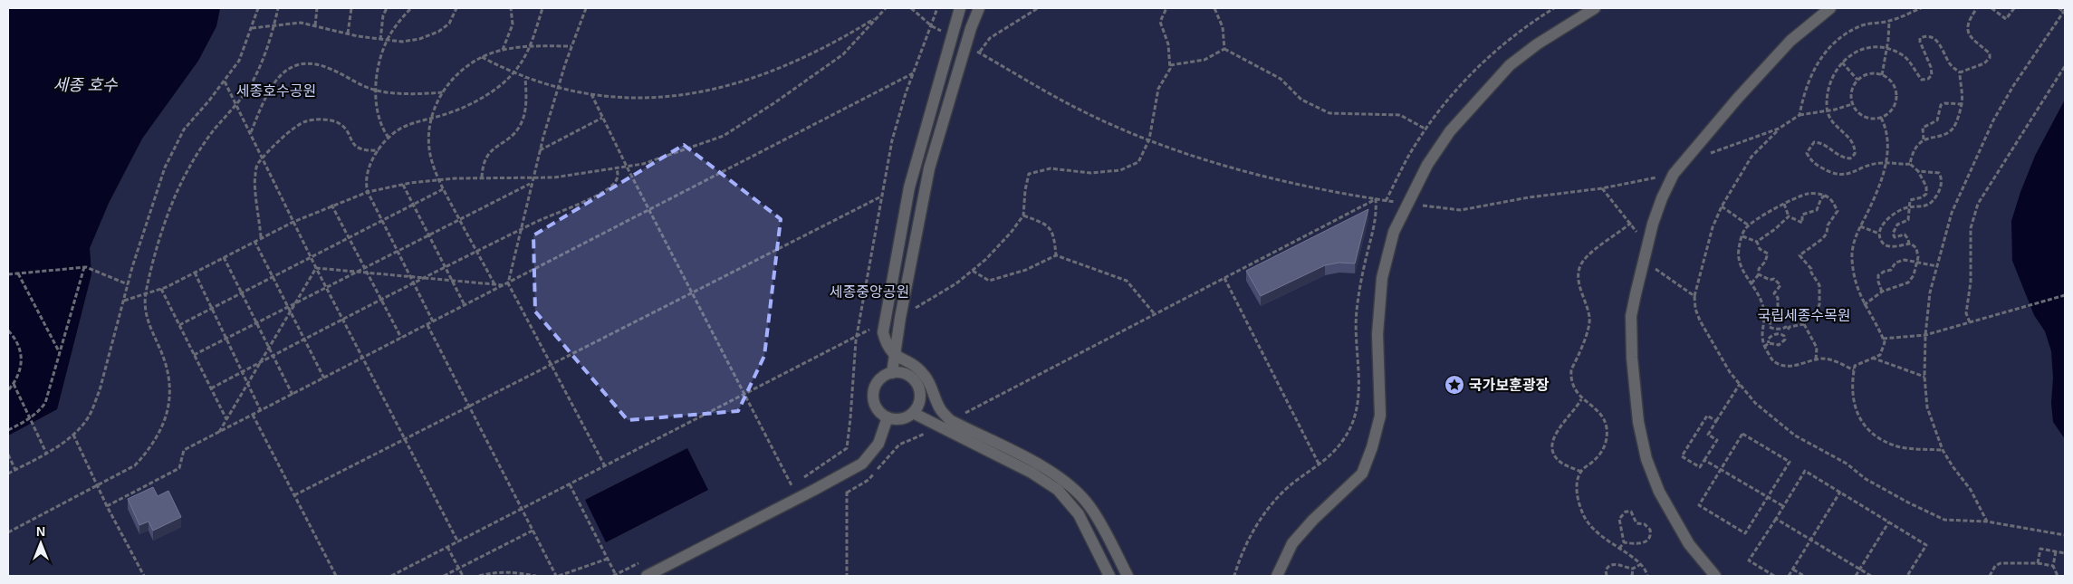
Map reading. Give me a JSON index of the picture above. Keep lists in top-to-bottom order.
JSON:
{
  "water": ["세종 호수"],
  "parks": ["세종호수공원", "세종중앙공원", "국립세종수목원"],
  "places": {
    "place": ["국가보훈광장"]
  },
  "north": "top"
}
